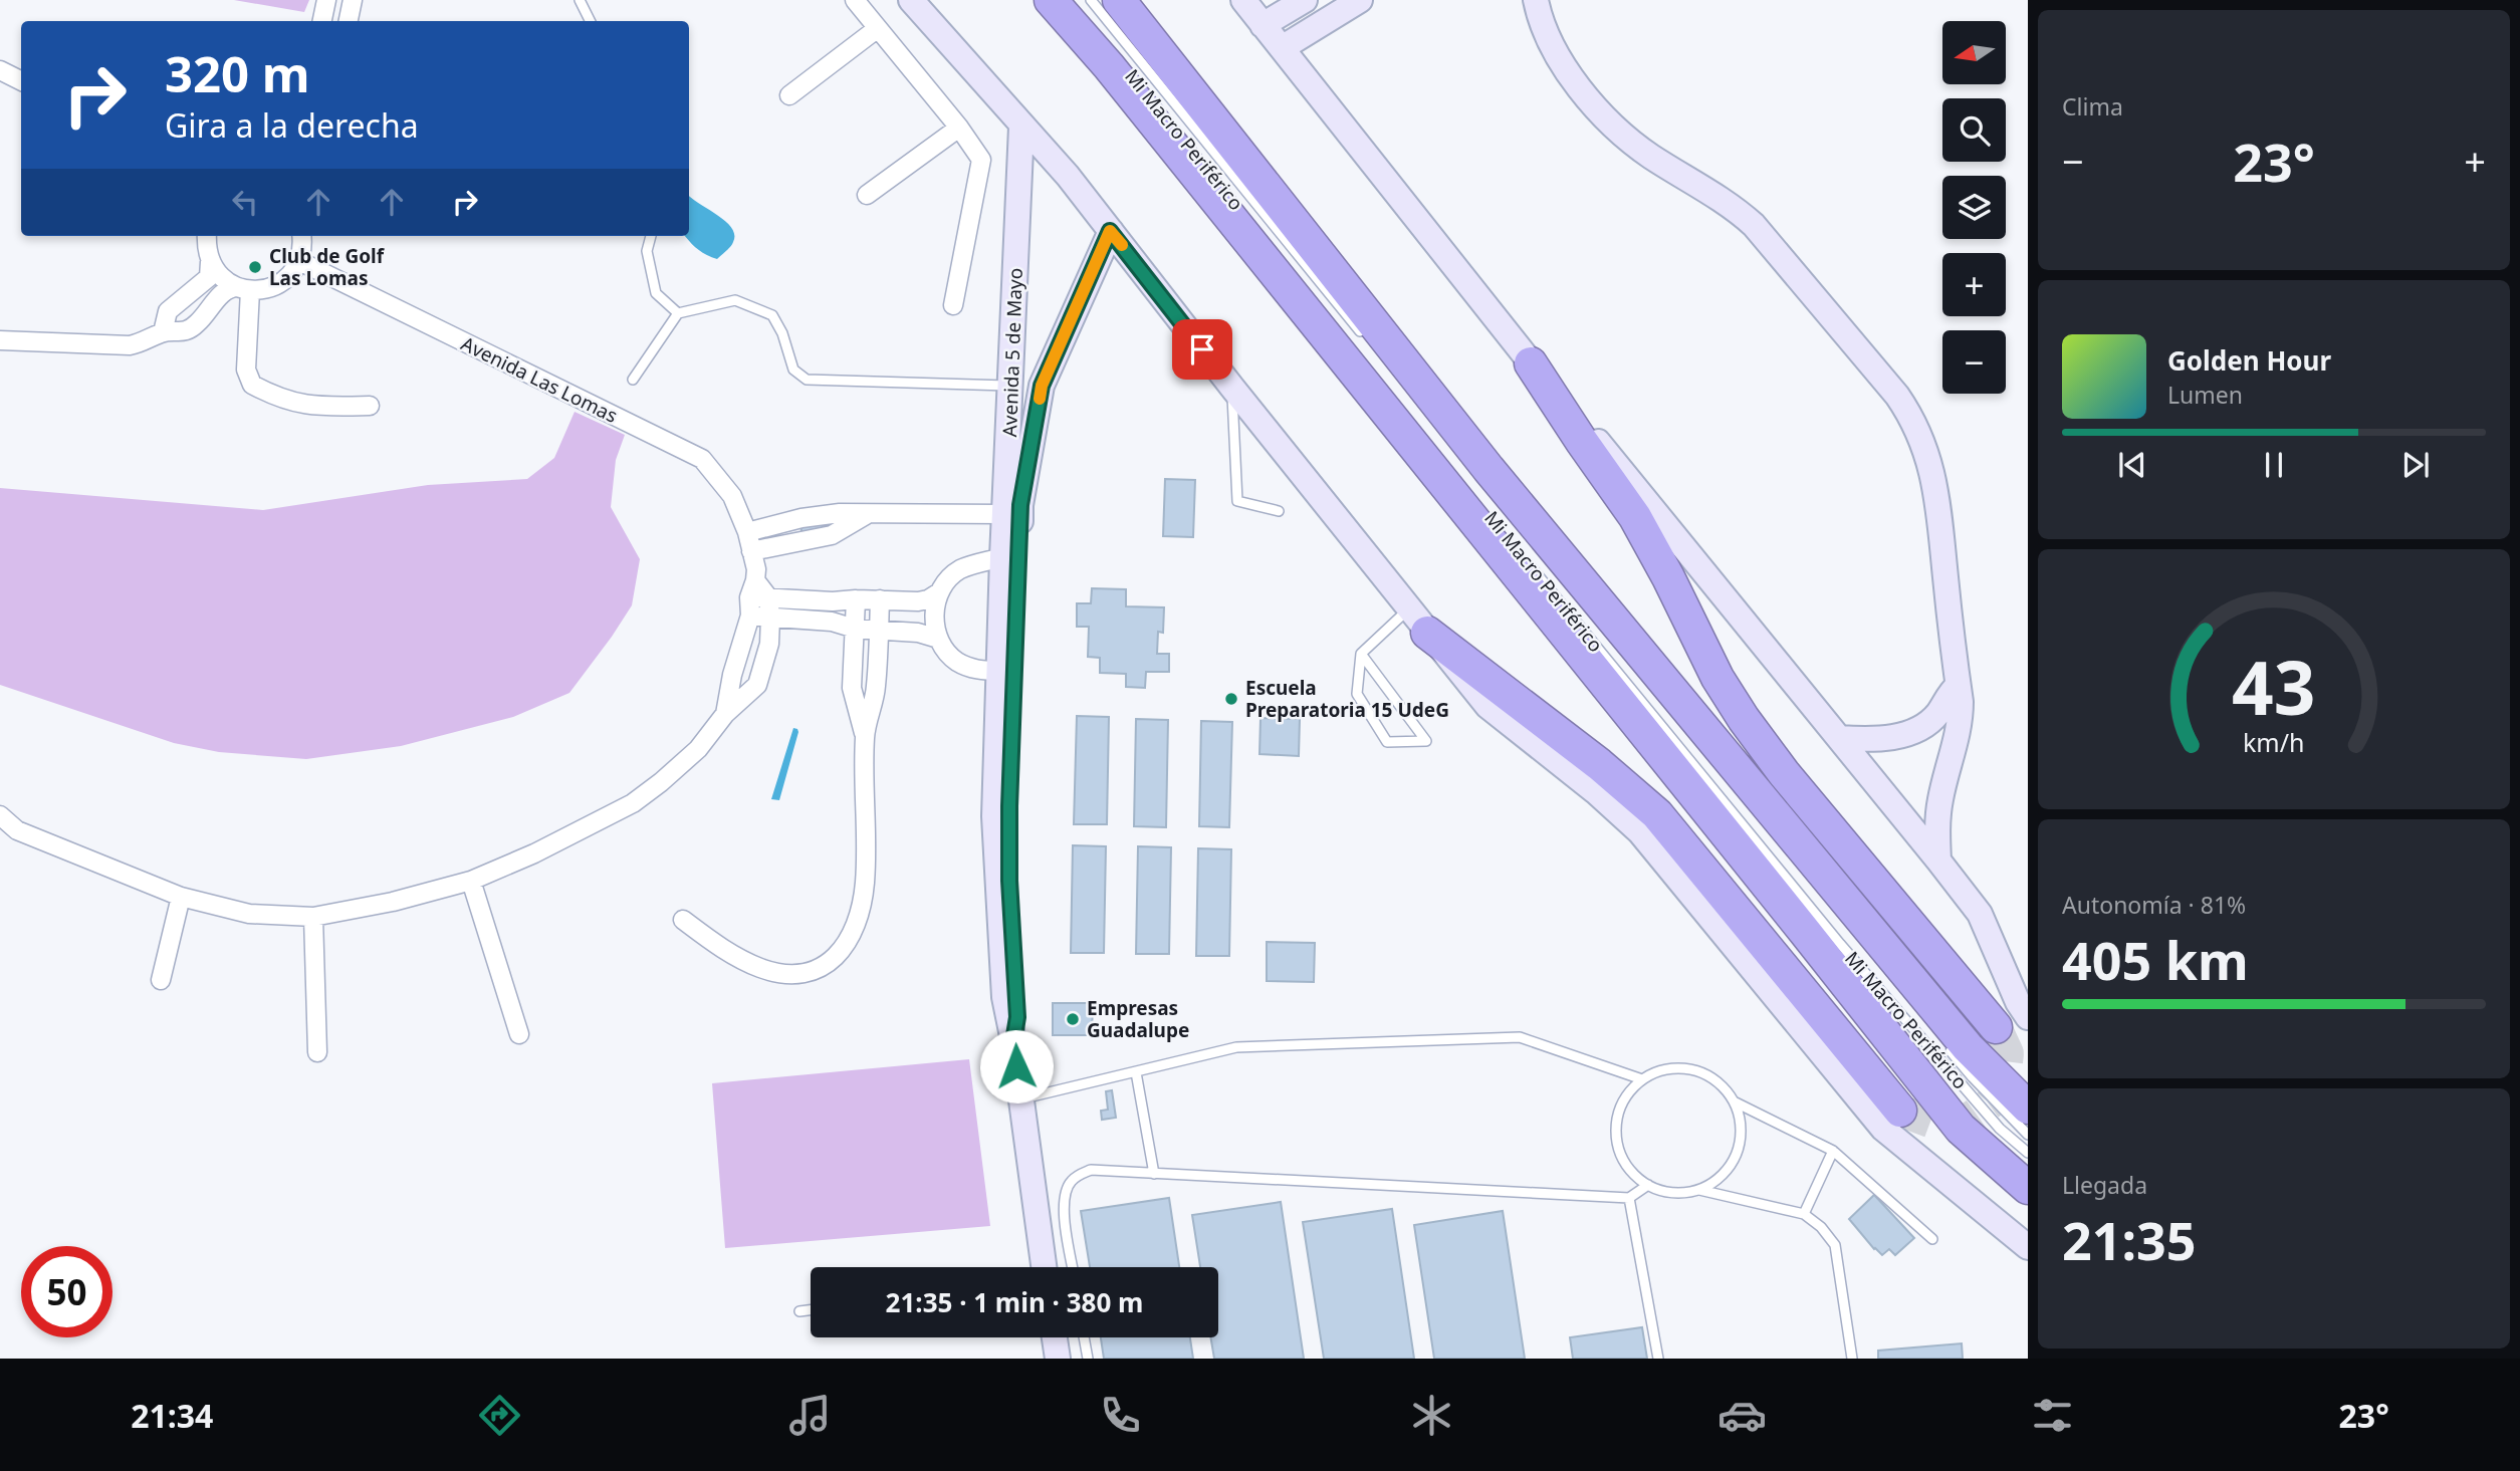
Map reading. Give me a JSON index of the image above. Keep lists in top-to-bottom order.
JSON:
{
  "streets": {
    "main road": ["Avenida 5 de Mayo"],
    "street": ["Avenida Las Lomas"],
    "lane": ["Mi Macro Periférico"]
  },
  "places": ["Club de Golf Las Lomas", "Escuela Preparatoria 15 UdeG", "Empresas Guadalupe"],
  "north": "left",
  "page": {
    "tile": [
      "Clima",
      ["Autonomía · 81%", "405 km"],
      ["Llegada", "21:35"]
    ],
    "map_buttons": ["+", "−"],
    "turn": ["320 m", "Gira a la derecha"],
    "heat": ["−", "23°", "+"],
    "song": ["Golden Hour", "Lumen"],
    "limit": "50",
    "trip": "21:35 · 1 min · 380 m",
    "tabs": ["21:34", "23°"],
    "gauge": ["43", "km/h"]
  }
}
